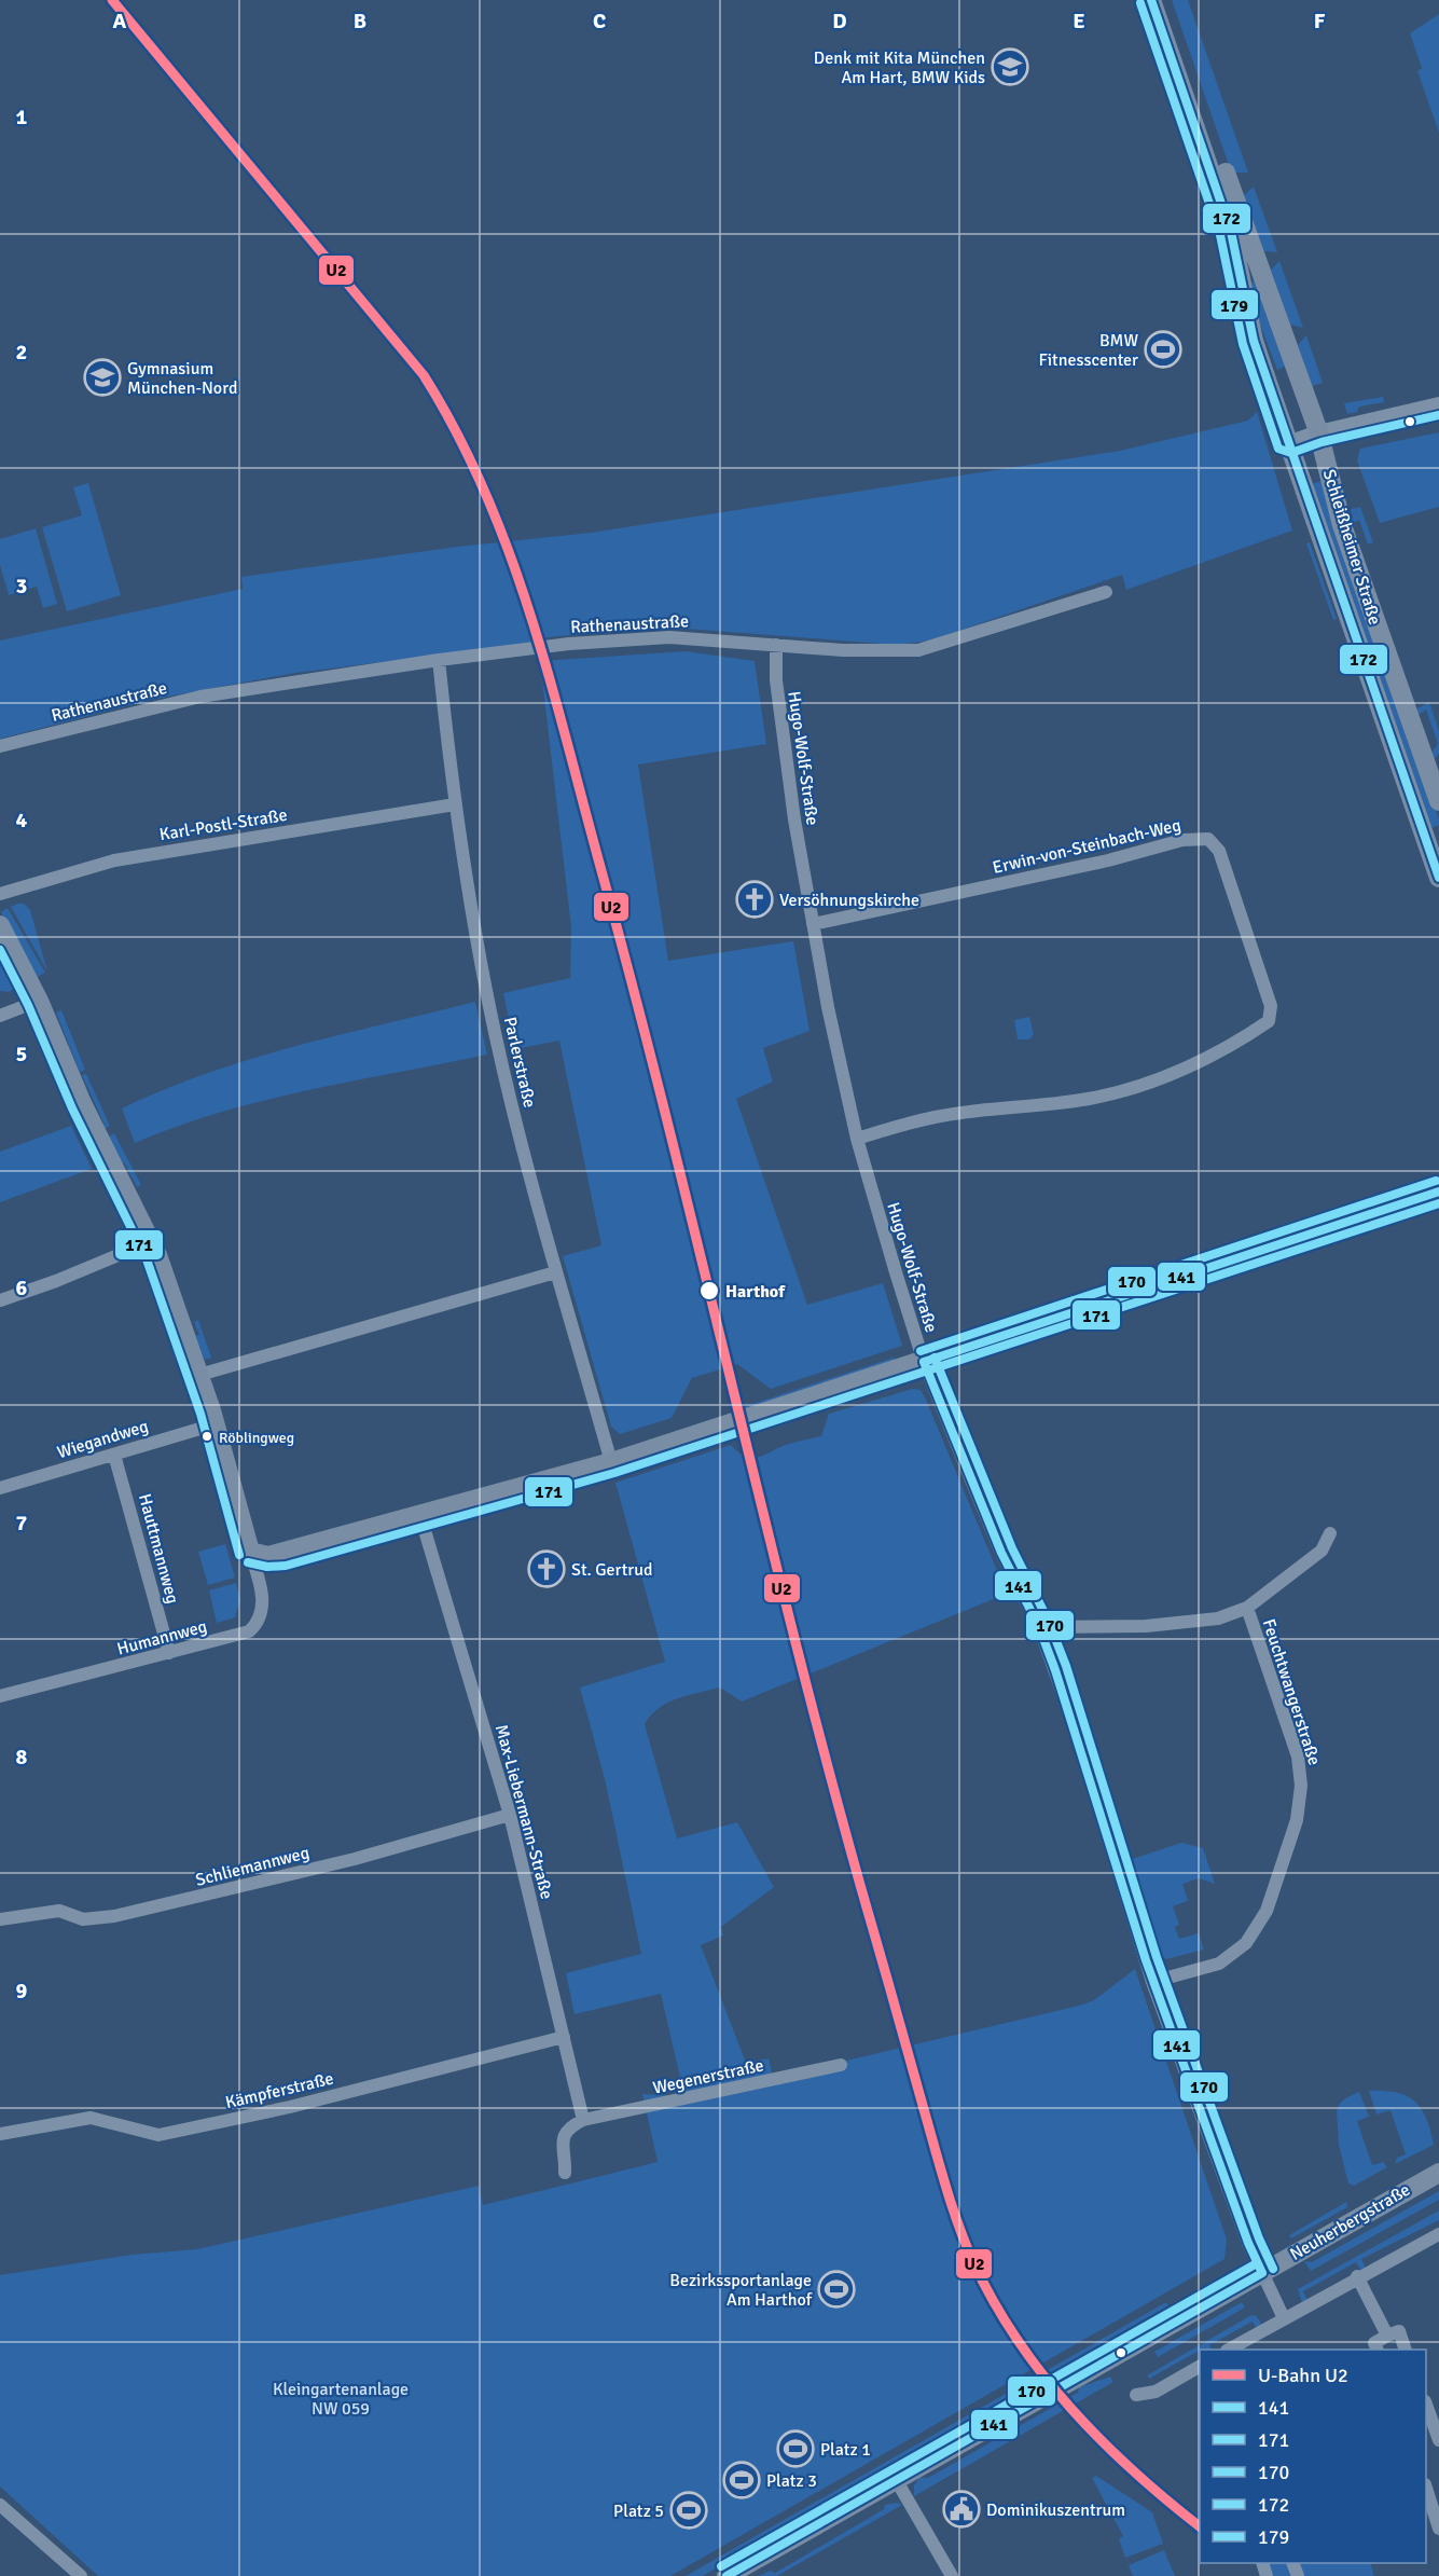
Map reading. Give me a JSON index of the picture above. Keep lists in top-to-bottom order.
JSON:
{
  "streets": {
    "main road": ["Schleißheimer Straße", "Neuherbergstraße"],
    "street": [
      "Rathenaustraße",
      "Hugo-Wolf-Straße",
      "Karl-Postl-Straße",
      "Erwin-von-Steinbach-Weg",
      "Parlerstraße",
      "Wiegandweg",
      "Hauttmannweg",
      "Humannweg",
      "Feuchtwangerstraße",
      "Max-Liebermann-Straße",
      "Schliemannweg",
      "Wegenerstraße",
      "Kämpferstraße"
    ]
  },
  "crossings": [
    ["Rathenaustraße", "Hugo-Wolf-Straße"],
    ["Rathenaustraße", "Parlerstraße"],
    ["Hugo-Wolf-Straße", "Erwin-von-Steinbach-Weg"],
    ["Hugo-Wolf-Straße", "Feuchtwangerstraße"],
    ["Hugo-Wolf-Straße", "Neuherbergstraße"],
    ["Karl-Postl-Straße", "Parlerstraße"],
    ["Wiegandweg", "Hauttmannweg"],
    ["Hauttmannweg", "Humannweg"],
    ["Max-Liebermann-Straße", "Schliemannweg"],
    ["Max-Liebermann-Straße", "Wegenerstraße"],
    ["Max-Liebermann-Straße", "Kämpferstraße"]
  ],
  "parks": ["Kleingartenanlage NW 059"],
  "places": {
    "school or university": ["Denk mit Kita München Am Hart, BMW Kids", "Gymnasium München-Nord"],
    "sports": [
      "BMW Fitnesscenter",
      "Bezirkssportanlage Am Harthof",
      "Platz 1",
      "Platz 3",
      "Platz 5"
    ],
    "church": ["Versöhnungskirche", "St. Gertrud"],
    "other": ["Harthof", "Röblingweg"],
    "public building": ["Dominikuszentrum"]
  },
  "lines": [
    "metro line U2",
    "transit line 172",
    "transit line 179",
    "transit line 171",
    "transit line 170",
    "transit line 141"
  ],
  "legend": [
    "U-Bahn U2",
    "141",
    "171",
    "170",
    "172",
    "179"
  ],
  "grid": {
    "columns": [
      "A",
      "B",
      "C",
      "D",
      "E",
      "F"
    ],
    "rows": [
      "1",
      "2",
      "3",
      "4",
      "5",
      "6",
      "7",
      "8",
      "9"
    ]
  }
}
